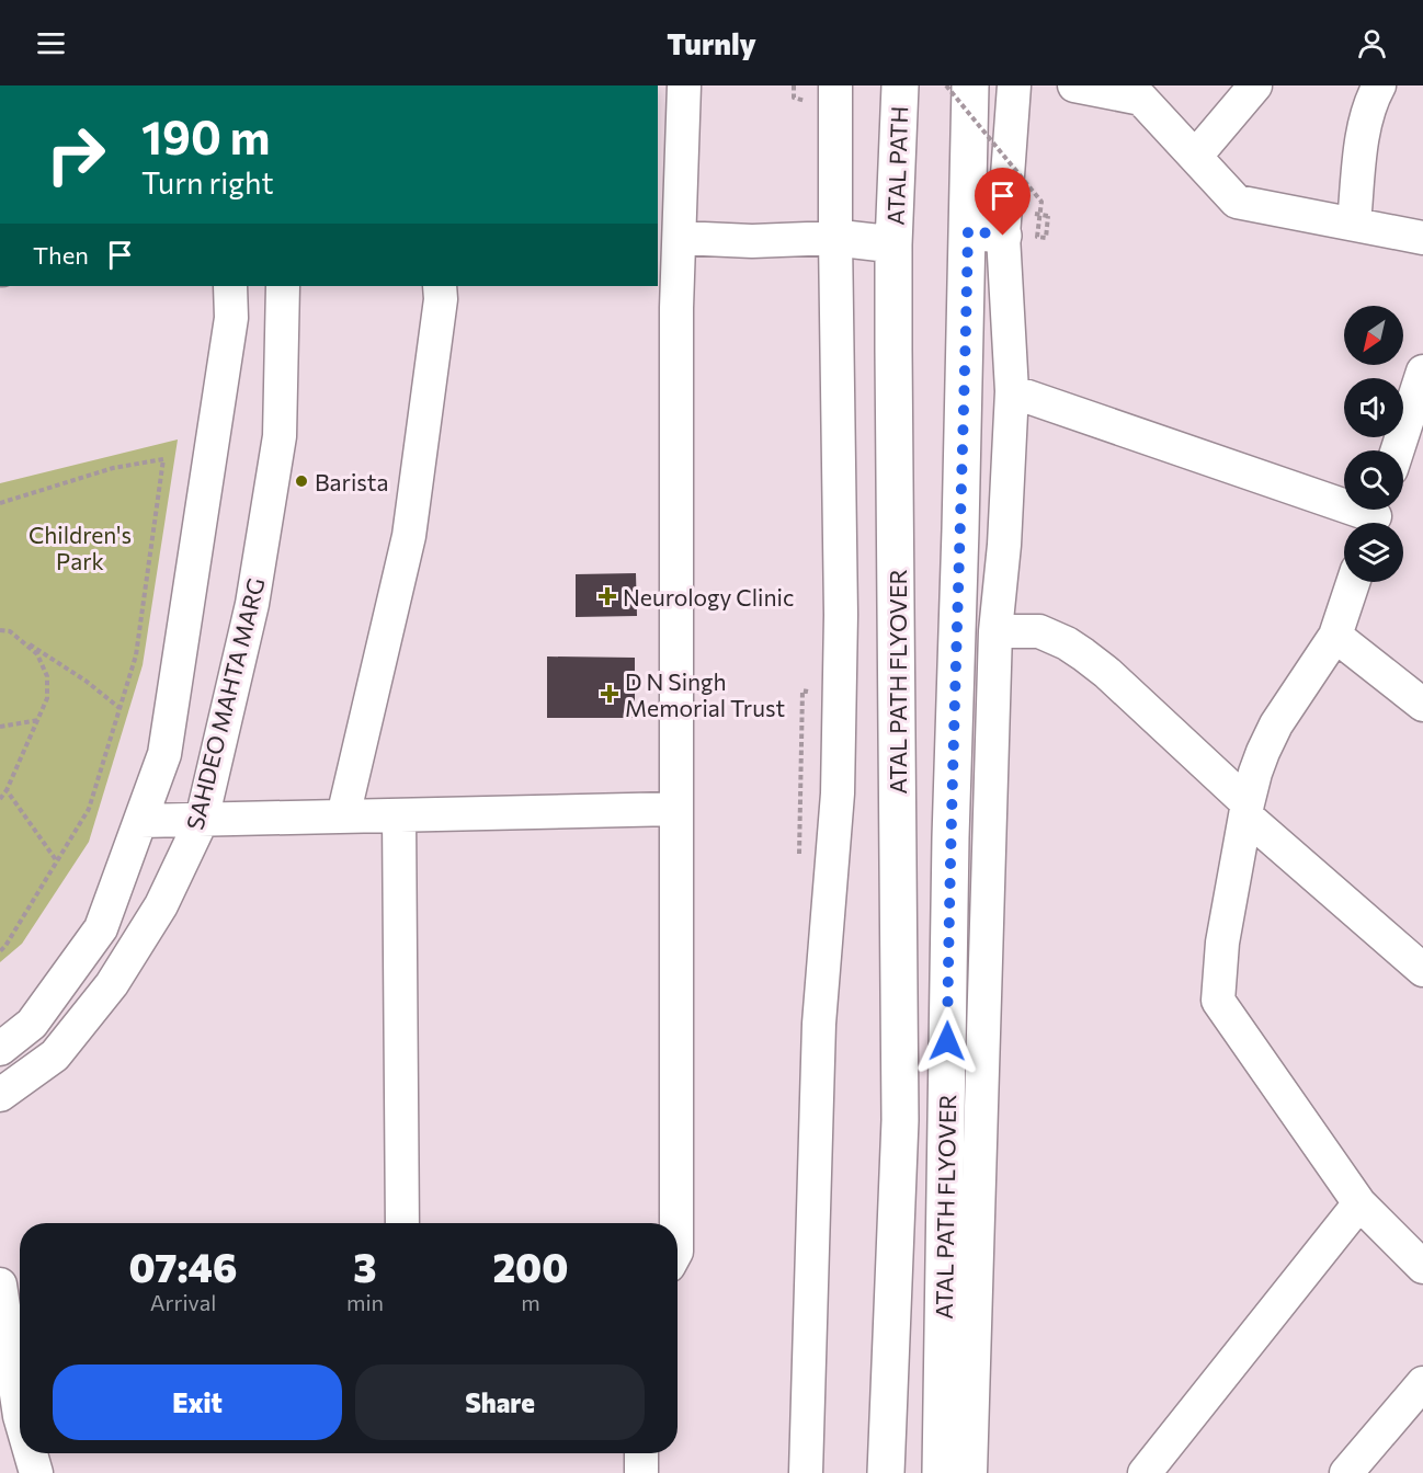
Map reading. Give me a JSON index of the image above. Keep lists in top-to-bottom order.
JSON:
{
  "streets": {
    "main road": ["ATAL PATH", "ATAL PATH FLYOVER"],
    "street": ["SAHDEO MAHTA MARG"]
  },
  "crossings": [
    ["ATAL PATH", "ATAL PATH FLYOVER"]
  ],
  "parks": ["Children's Park"],
  "places": {
    "other": ["Barista"],
    "health": ["Neurology Clinic", "D N Singh Memorial Trust"]
  },
  "north": "bottom left",
  "page": {
    "header": "Turnly",
    "turn": ["190 m", "Turn right"],
    "then": "Then",
    "eta": [
      "07:46",
      "Arrival",
      "3",
      "min",
      "200",
      "m"
    ],
    "buttons": ["Exit", "Share"]
  }
}
